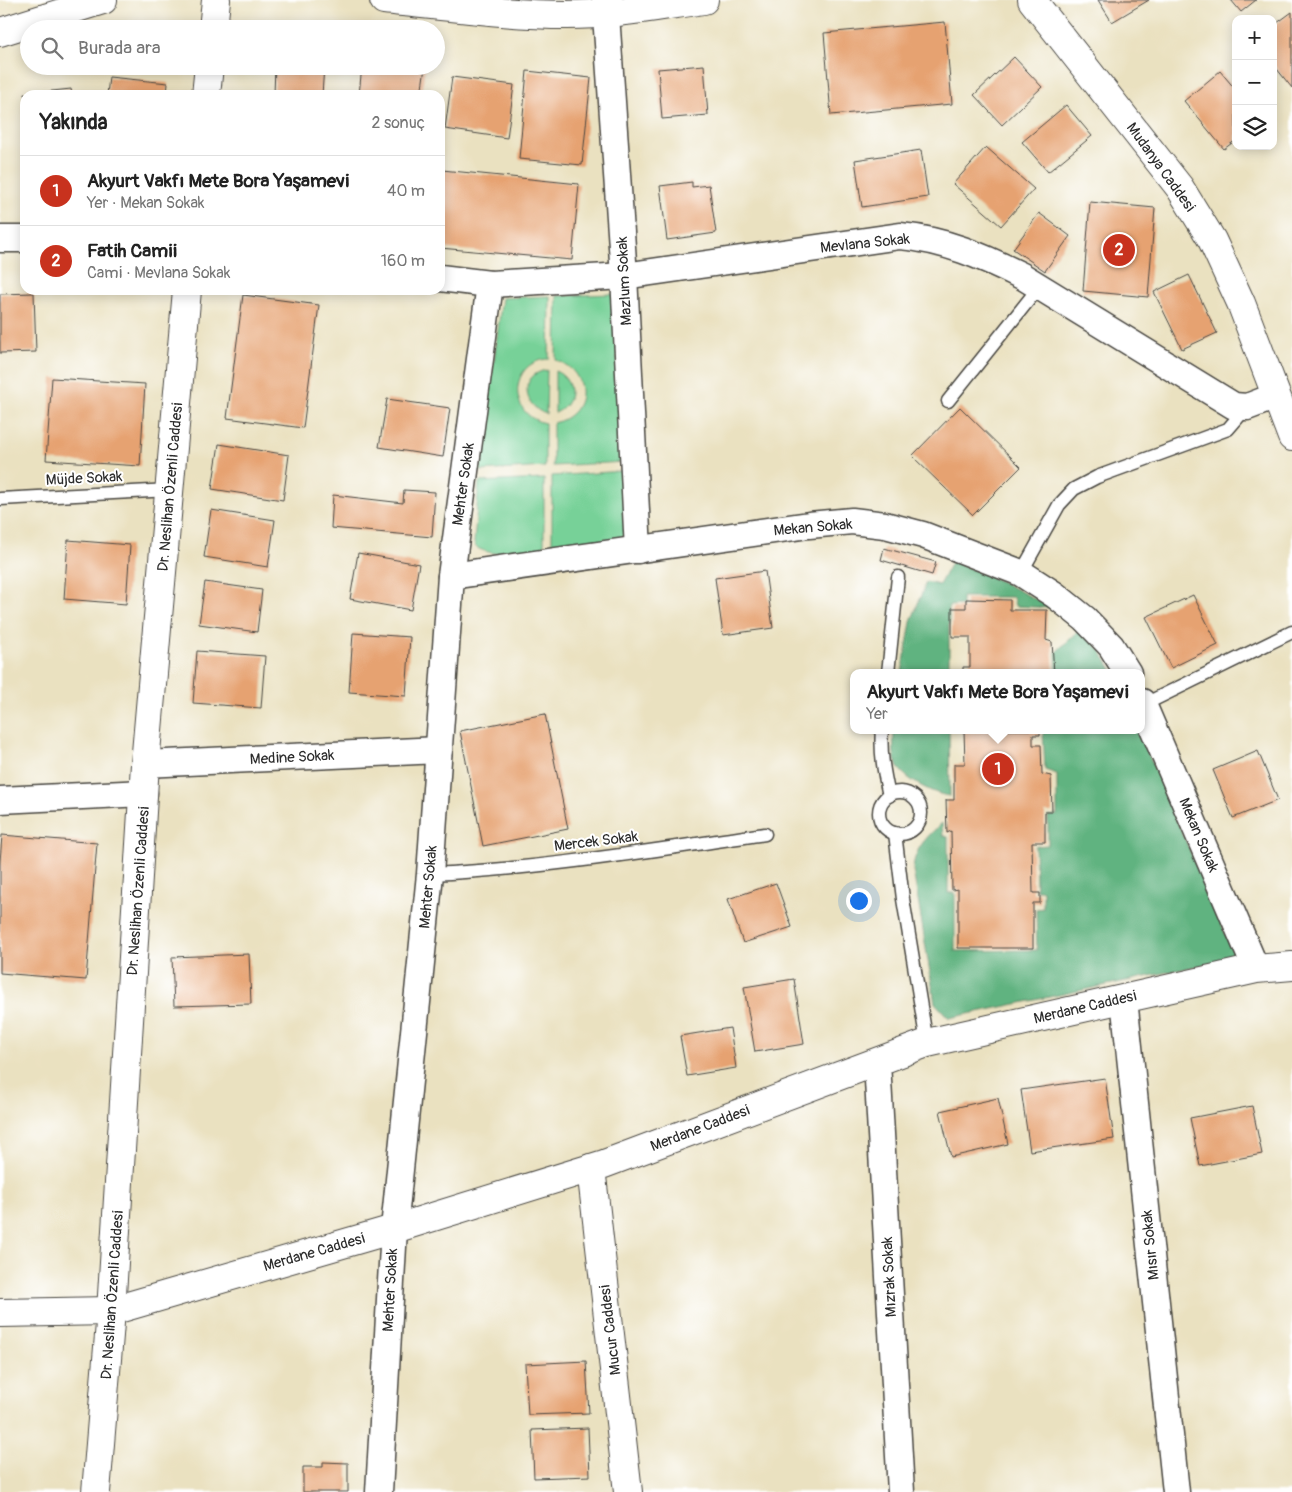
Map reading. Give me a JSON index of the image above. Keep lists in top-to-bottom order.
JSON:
{
  "streets": {
    "street": [
      "Mudanya Caddesi",
      "Mevlana Sokak",
      "Mazlum Sokak",
      "Mehter Sokak",
      "Dr. Neslihan Özenli Caddesi",
      "Mekan Sokak",
      "Medine Sokak",
      "Merdane Caddesi",
      "Mısır Sokak",
      "Mızrak Sokak",
      "Mucur Caddesi"
    ],
    "lane": ["Müjde Sokak", "Mercek Sokak"]
  },
  "crossings": [
    ["Mevlana Sokak", "Mazlum Sokak"],
    ["Mevlana Sokak", "Mehter Sokak"],
    ["Mazlum Sokak", "Mekan Sokak"],
    ["Müjde Sokak", "Dr. Neslihan Özenli Caddesi"],
    ["Mehter Sokak", "Mekan Sokak"],
    ["Mehter Sokak", "Medine Sokak"],
    ["Mehter Sokak", "Mercek Sokak"],
    ["Mehter Sokak", "Merdane Caddesi"],
    ["Dr. Neslihan Özenli Caddesi", "Medine Sokak"],
    ["Dr. Neslihan Özenli Caddesi", "Merdane Caddesi"],
    ["Mekan Sokak", "Merdane Caddesi"],
    ["Merdane Caddesi", "Mısır Sokak"],
    ["Merdane Caddesi", "Mızrak Sokak"],
    ["Merdane Caddesi", "Mucur Caddesi"]
  ],
  "page": {
    "map_buttons": ["+", "−"],
    "search": "Burada ara",
    "heading": ["Yakında", "2 sonuç"],
    "list": [
      {
        "mark": "1",
        "name": "Akyurt Vakfı Mete Bora Yaşamevi",
        "note": "Yer · Mekan Sokak",
        "value": "40 m"
      },
      {
        "mark": "2",
        "name": "Fatih Camii",
        "note": "Cami · Mevlana Sokak",
        "value": "160 m"
      }
    ],
    "pins": ["2", "1"],
    "popup": ["Akyurt Vakfı Mete Bora Yaşamevi", "Yer"]
  }
}
